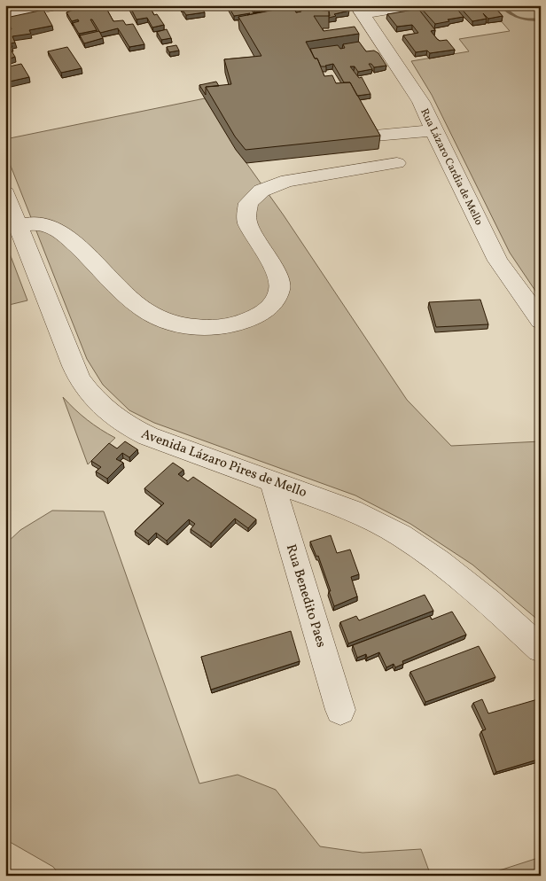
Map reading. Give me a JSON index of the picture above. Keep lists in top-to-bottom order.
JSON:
{
  "streets": {
    "street": ["Rua Lázaro Cardia de Mello", "Avenida Lázaro Pires de Mello", "Rua Benedito Paes"]
  },
  "crossings": [
    ["Avenida Lázaro Pires de Mello", "Rua Benedito Paes"]
  ]
}
